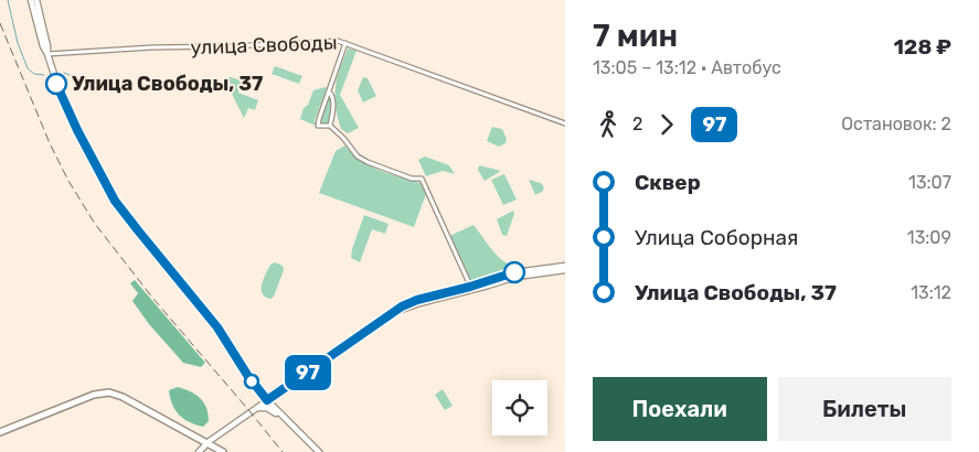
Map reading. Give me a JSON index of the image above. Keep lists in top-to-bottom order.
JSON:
{
  "streets": {
    "street": ["улица Свободы"]
  },
  "places": ["Улица Свободы, 37"],
  "lines": ["bus line 97"],
  "page": {
    "on_map": "97",
    "heading": ["7 мин", "13:05 – 13:12 · Автобус", "128 ₽"],
    "legs": ["2", "97", "Остановок: 2"],
    "list": [
      {
        "name": "Сквер",
        "value": "13:07"
      },
      {
        "name": "Улица Соборная",
        "value": "13:09"
      },
      {
        "name": "Улица Свободы, 37",
        "value": "13:12"
      }
    ],
    "buttons": ["Поехали", "Билеты"]
  }
}
